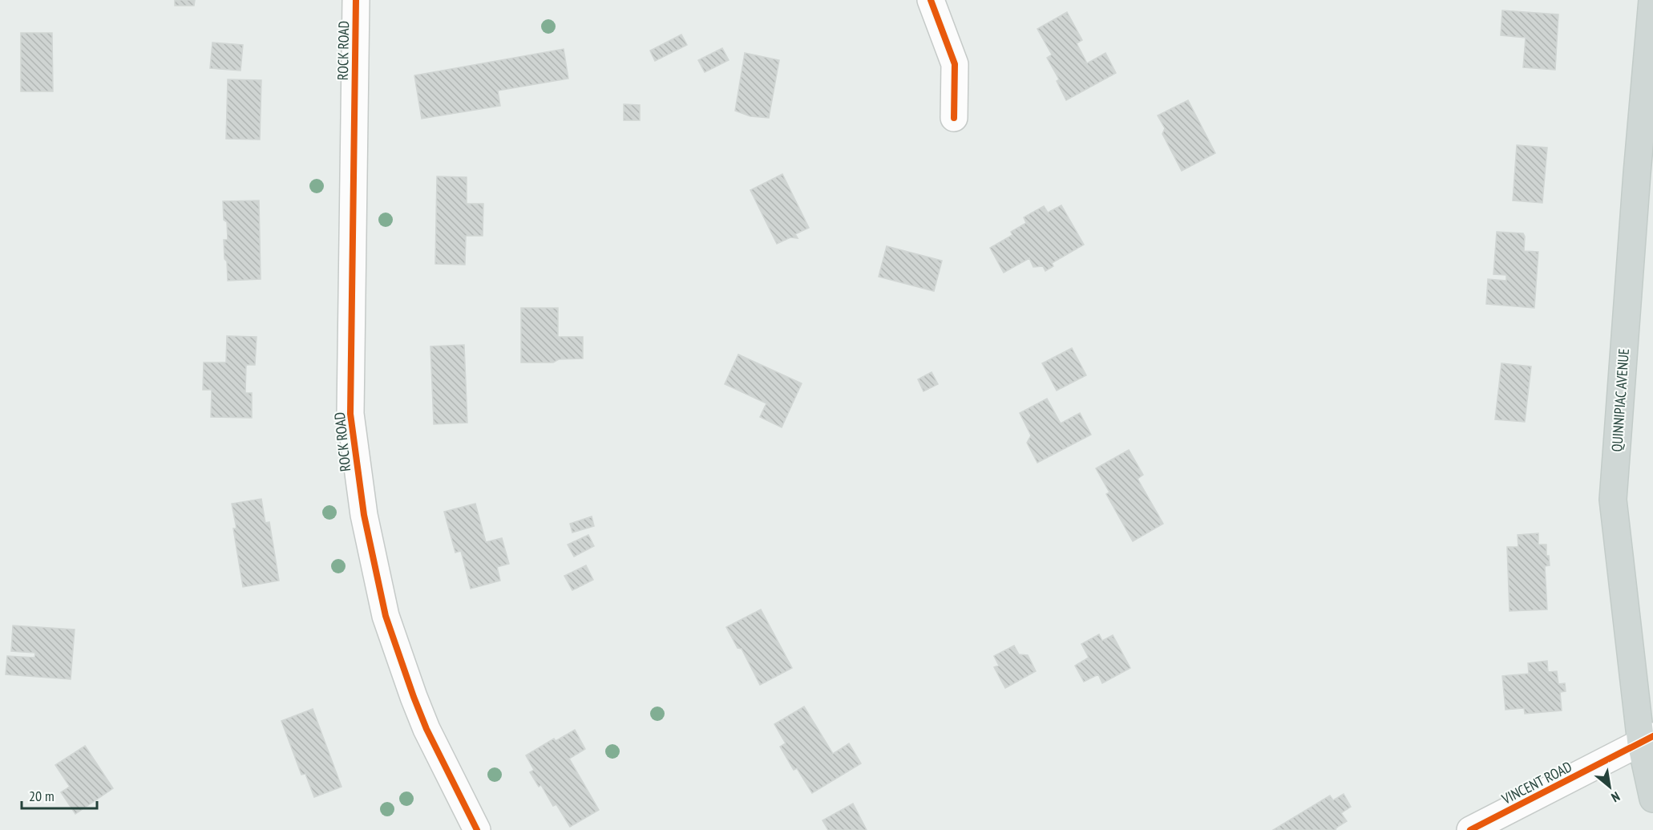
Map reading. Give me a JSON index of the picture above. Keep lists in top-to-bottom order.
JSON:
{
  "streets": {
    "main road": ["QUINNIPIAC AVENUE"],
    "street": ["ROCK ROAD", "VINCENT ROAD"]
  },
  "crossings": [
    ["QUINNIPIAC AVENUE", "VINCENT ROAD"]
  ],
  "scale_bar": "20 m",
  "north": "bottom right"
}
